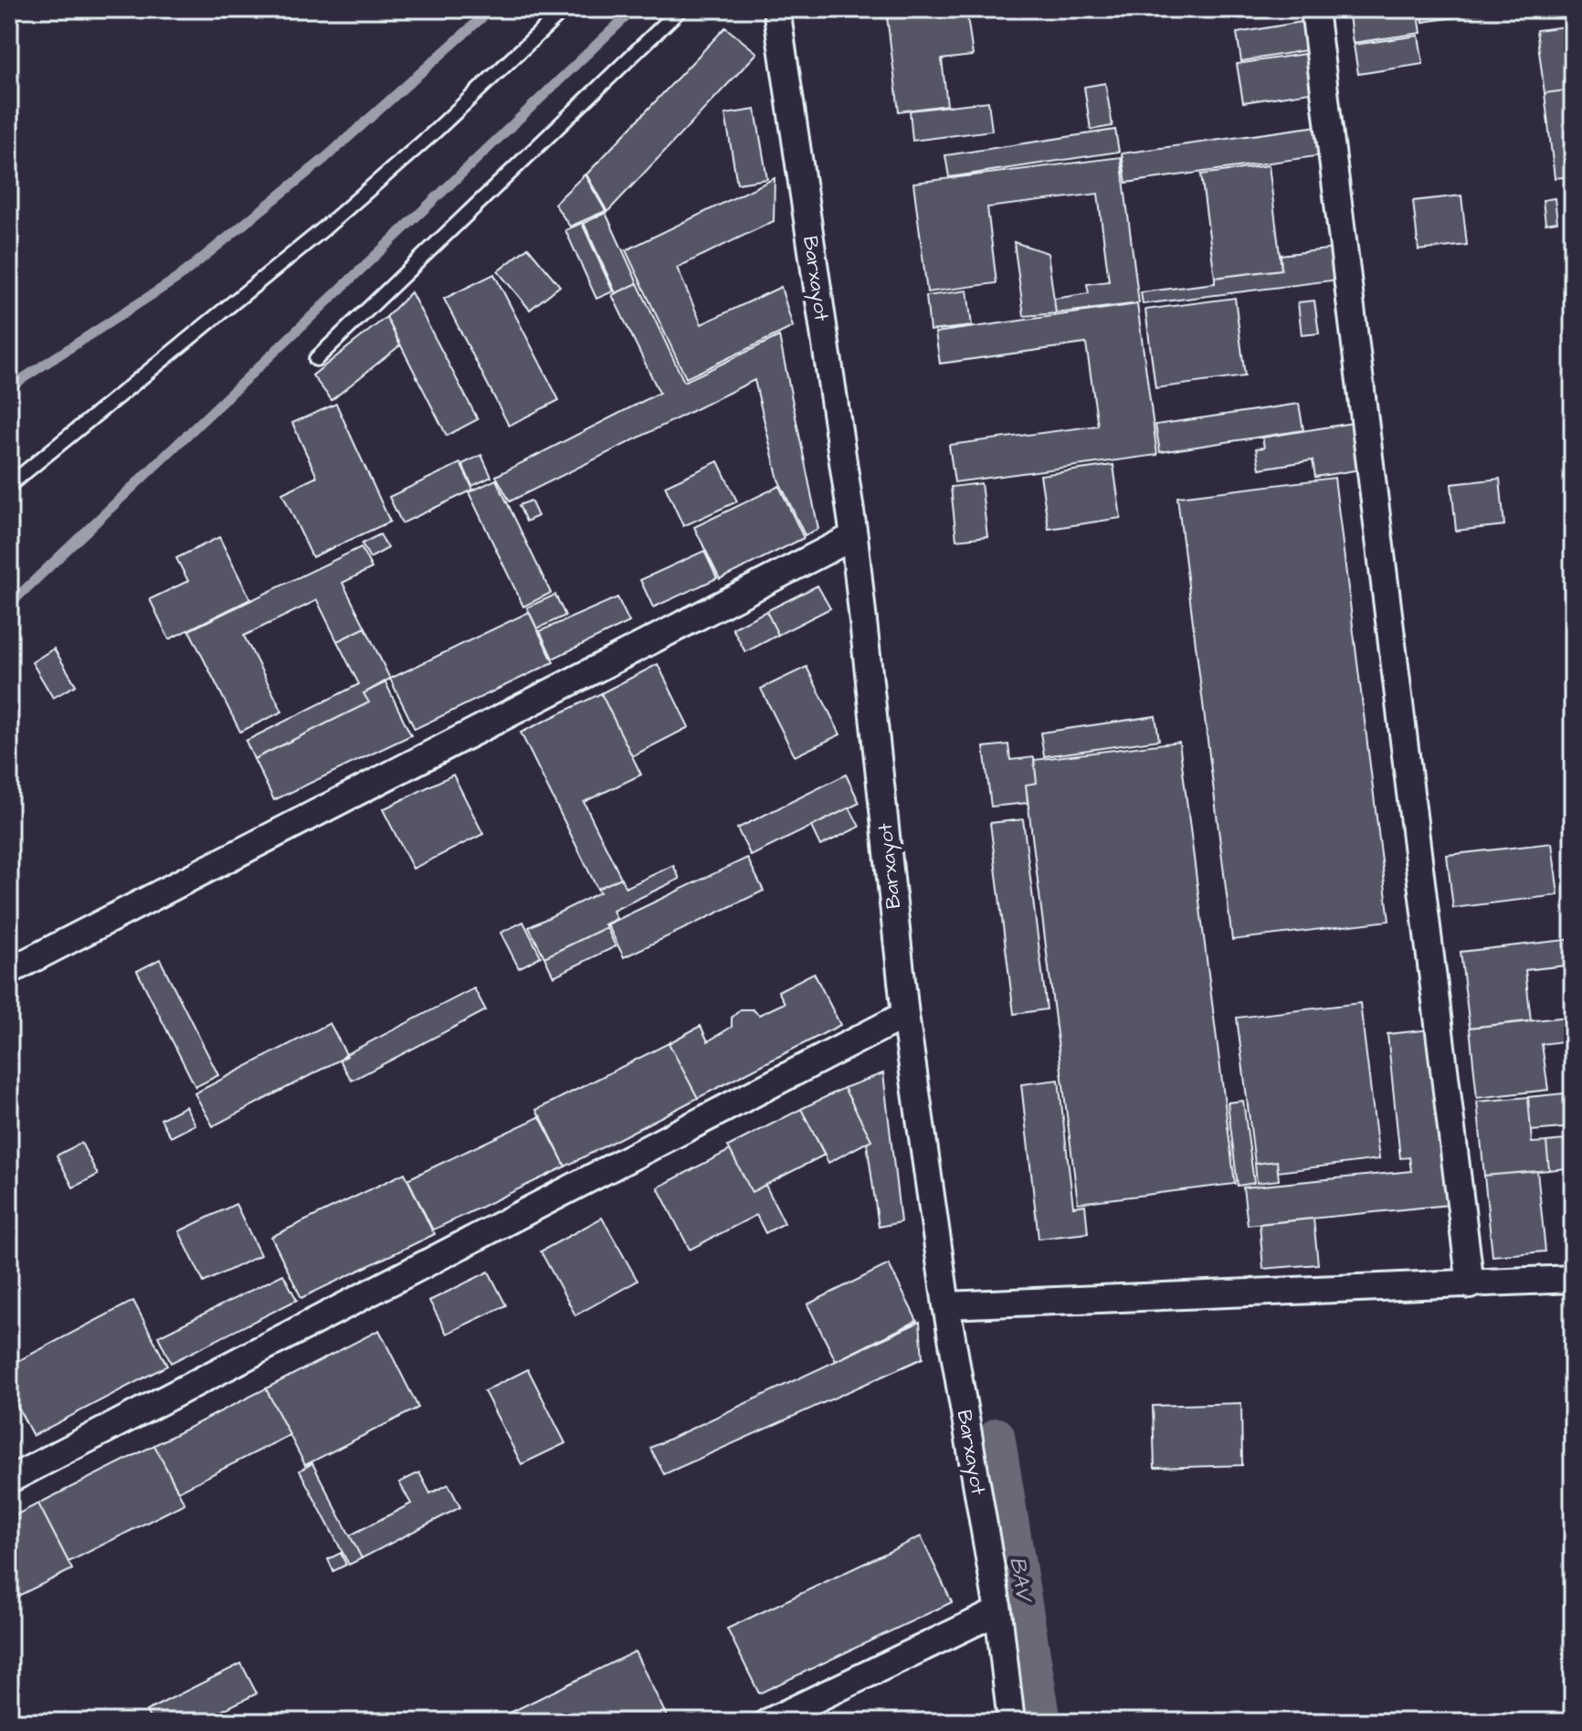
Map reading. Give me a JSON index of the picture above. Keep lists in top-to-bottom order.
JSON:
{
  "streets": {
    "street": ["Barxayot"]
  },
  "water": ["BAV"]
}
